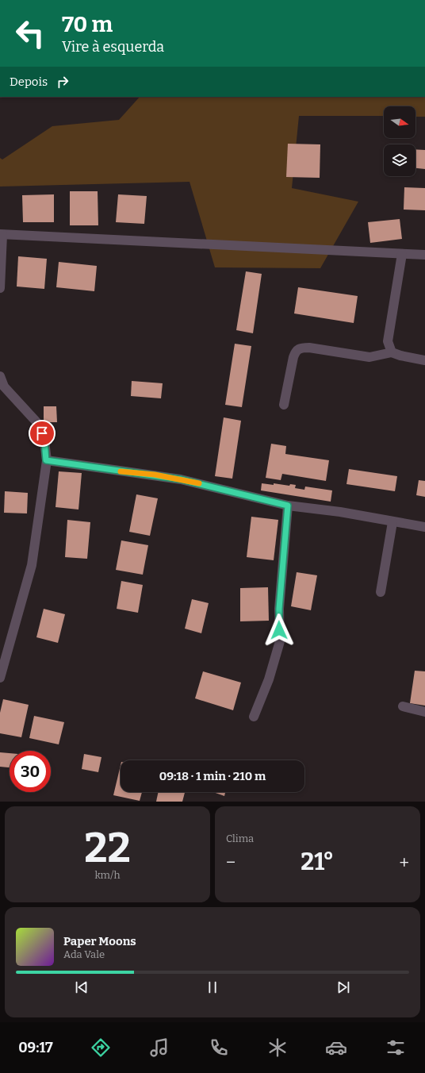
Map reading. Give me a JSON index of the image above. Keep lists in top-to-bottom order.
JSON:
{
  "north": "right",
  "page": {
    "turn": ["70 m", "Vire à esquerda"],
    "then": "Depois",
    "limit": "30",
    "trip": "09:18 · 1 min · 210 m",
    "tile": [
      ["22", "km/h"],
      "Clima"
    ],
    "heat": ["−", "21°", "+"],
    "song": ["Paper Moons", "Ada Vale"],
    "tabs": "09:17"
  }
}
